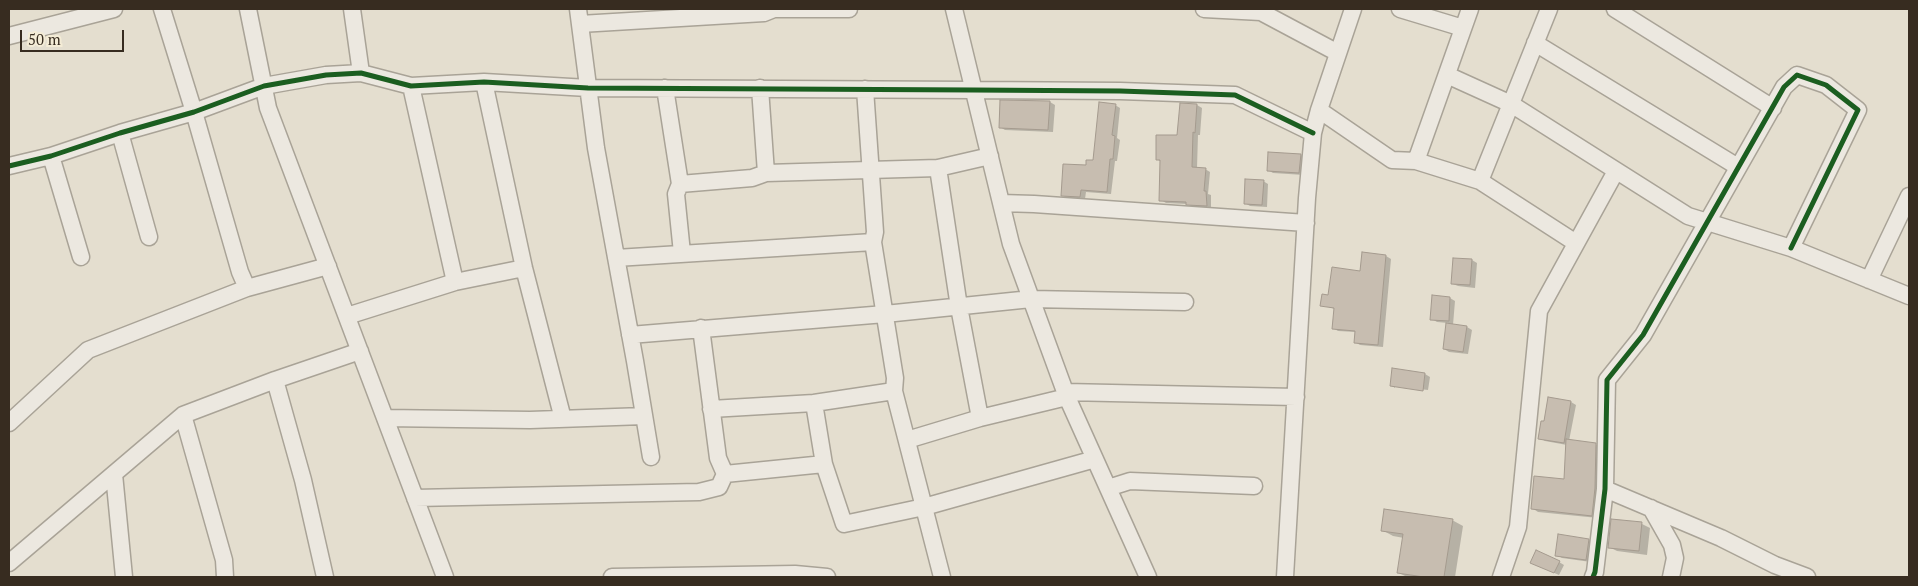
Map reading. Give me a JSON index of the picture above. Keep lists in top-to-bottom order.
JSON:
{
  "scale_bar": "50 m"
}
